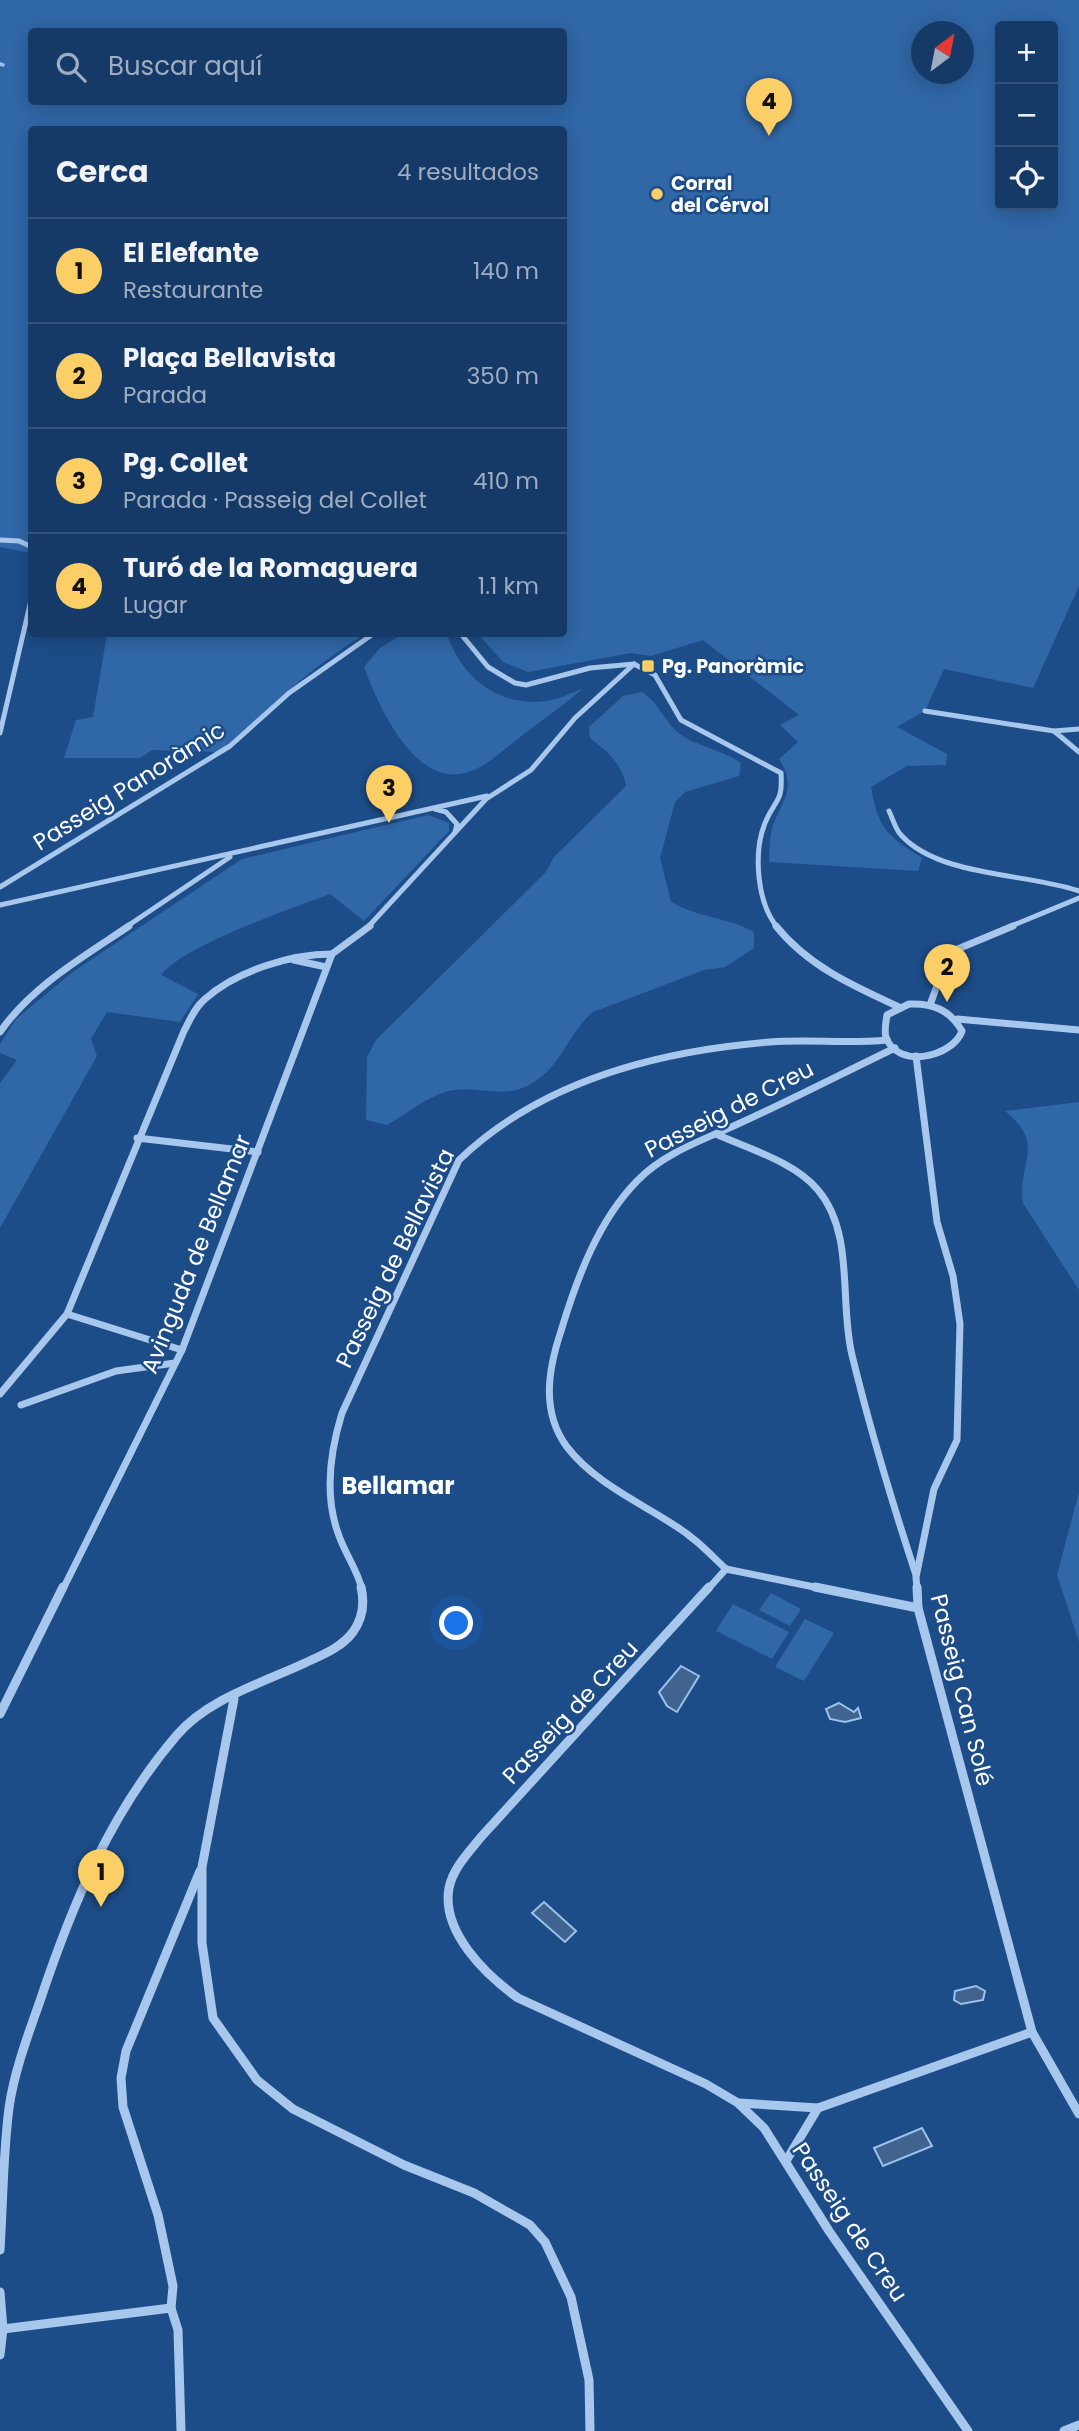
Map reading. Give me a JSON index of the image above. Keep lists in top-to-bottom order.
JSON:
{
  "streets": {
    "street": [
      "Passeig Panoràmic",
      "Passeig de Creu",
      "Avinguda de Bellamar",
      "Passeig de Bellavista",
      "Passeig Can Solé"
    ]
  },
  "crossings": [
    ["Passeig de Creu", "Passeig de Bellavista"],
    ["Passeig de Creu", "Passeig Can Solé"],
    ["Passeig de Bellavista", "Passeig Can Solé"]
  ],
  "districts": ["Bellamar"],
  "places": {
    "other": ["Corral del Cérvol"],
    "transit": ["Pg. Panoràmic"]
  },
  "north": "top right",
  "page": {
    "map_buttons": ["+", "−"],
    "search": "Buscar aquí",
    "pins": [
      "4",
      "3",
      "2",
      "1"
    ],
    "heading": ["Cerca", "4 resultados"],
    "list": [
      {
        "mark": "1",
        "name": "El Elefante",
        "note": "Restaurante",
        "value": "140 m"
      },
      {
        "mark": "2",
        "name": "Plaça Bellavista",
        "note": "Parada",
        "value": "350 m"
      },
      {
        "mark": "3",
        "name": "Pg. Collet",
        "note": "Parada · Passeig del Collet",
        "value": "410 m"
      },
      {
        "mark": "4",
        "name": "Turó de la Romaguera",
        "note": "Lugar",
        "value": "1.1 km"
      }
    ]
  }
}
